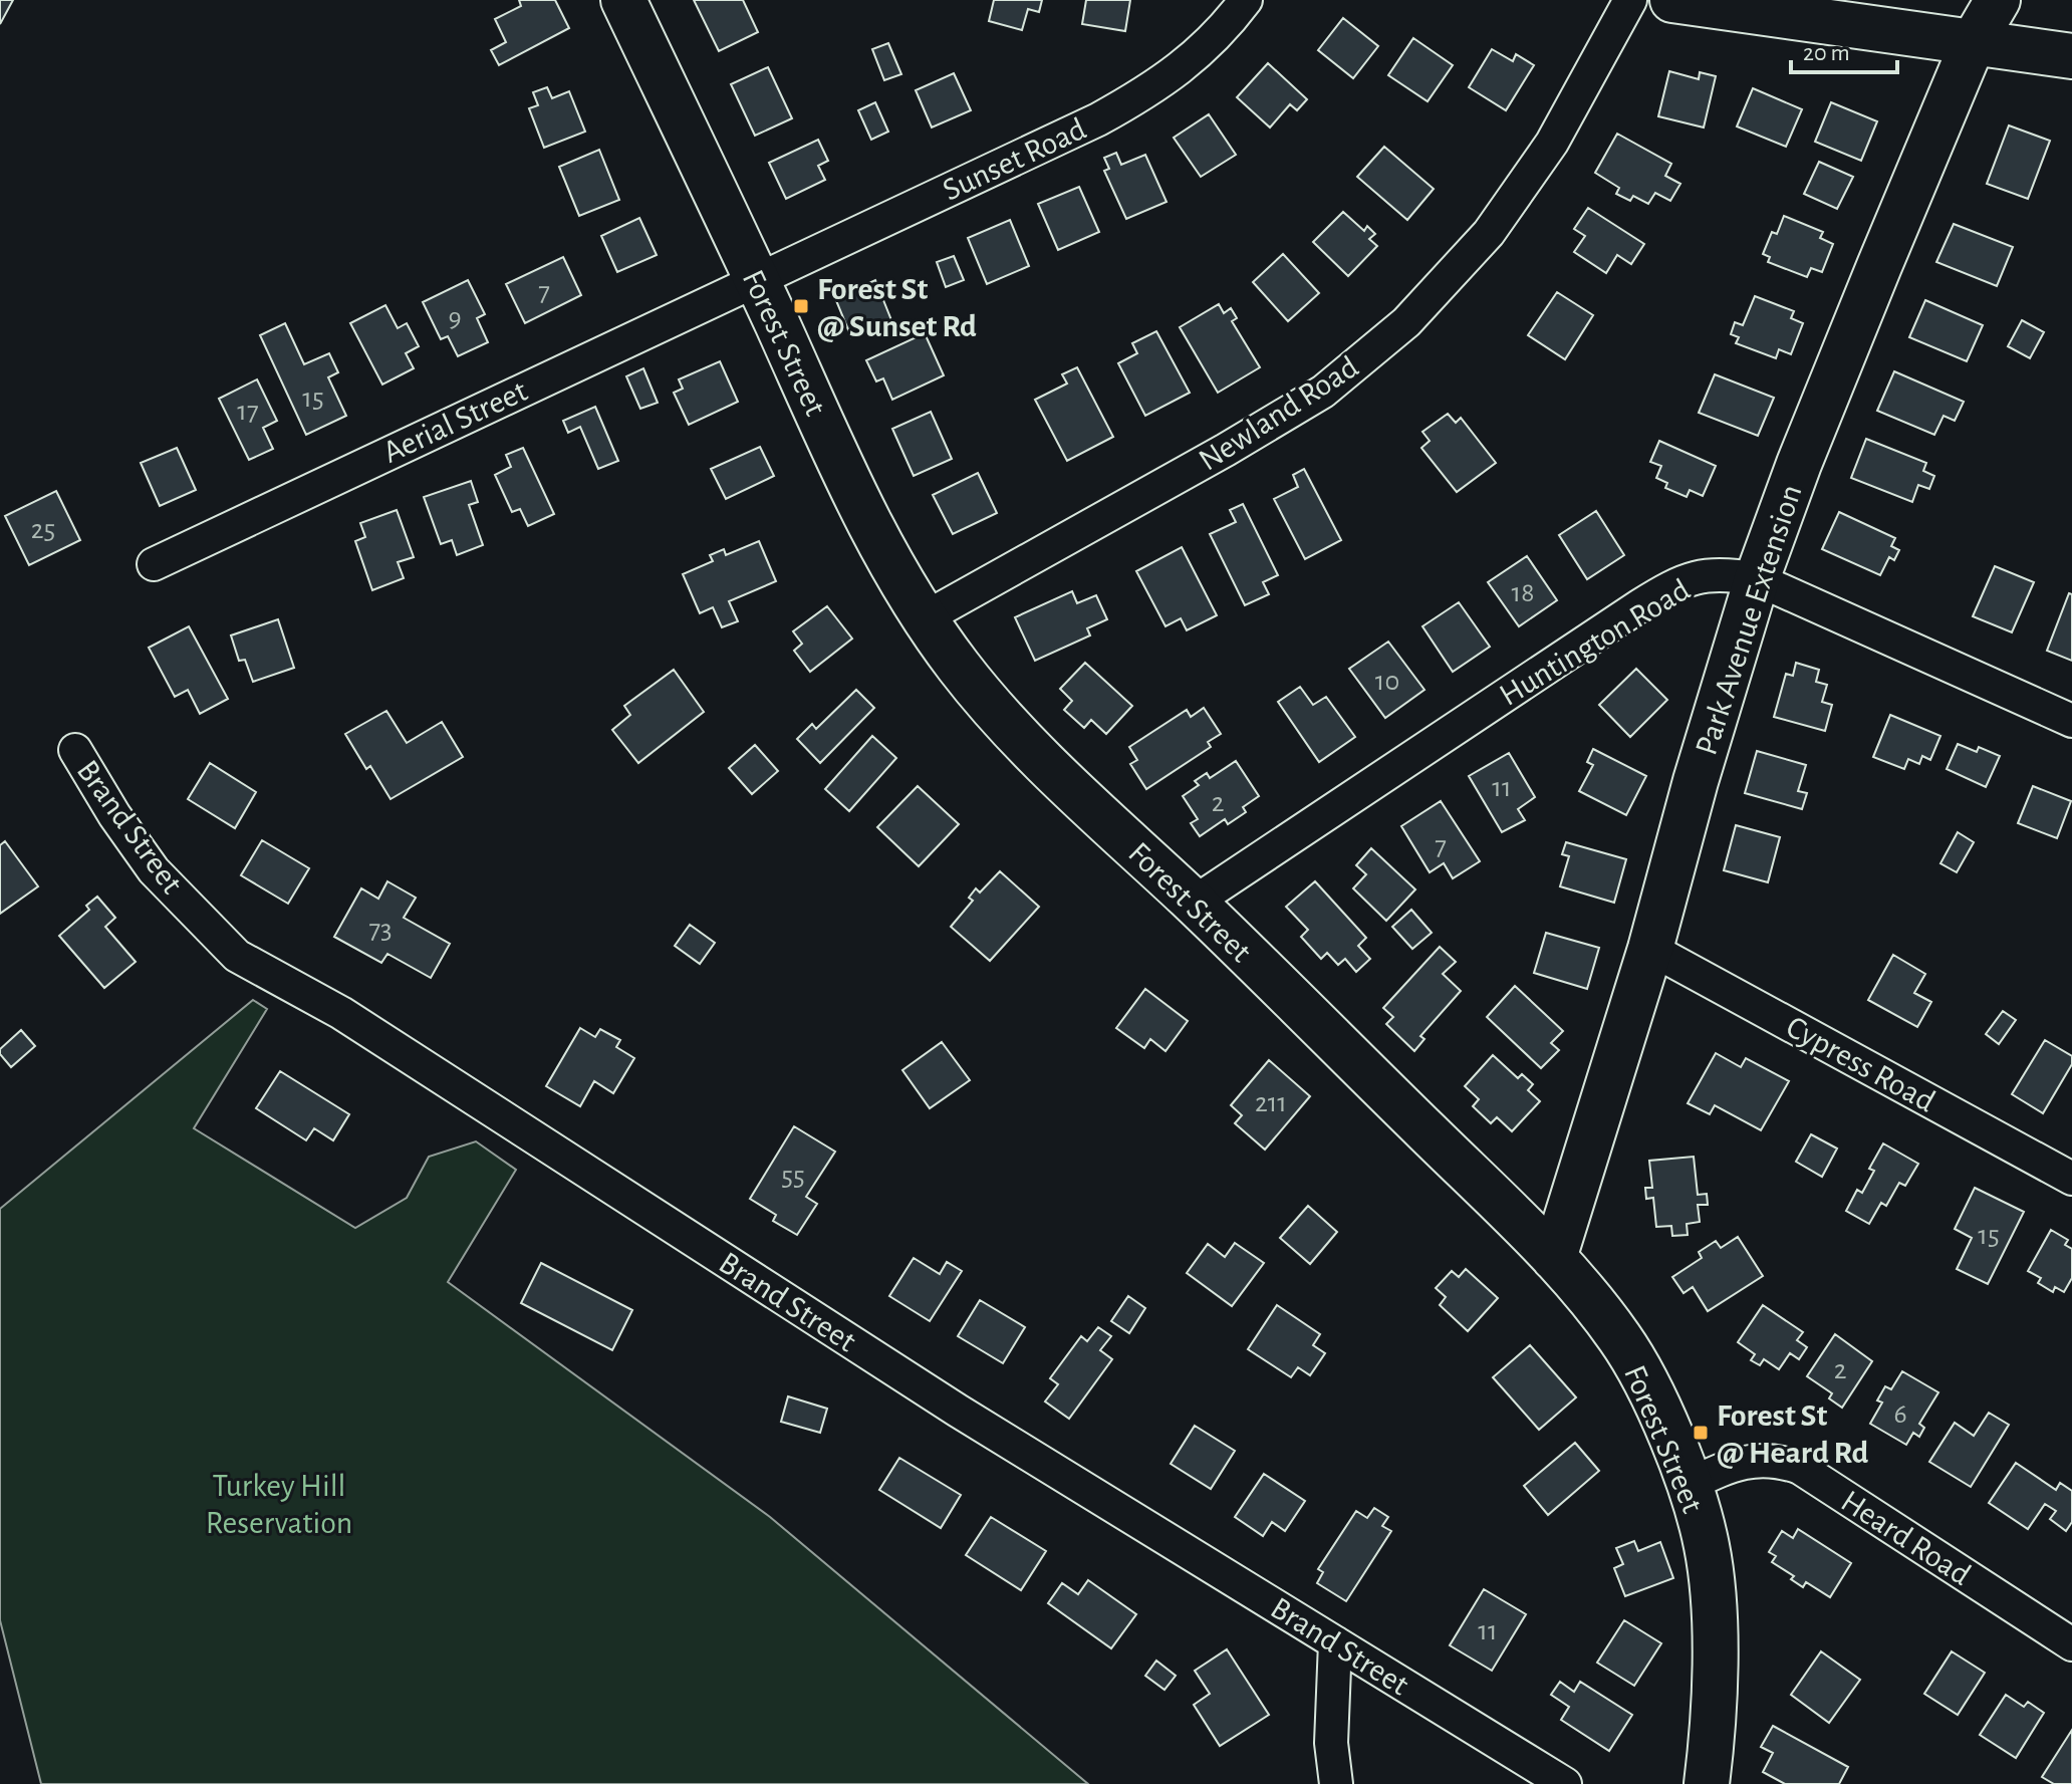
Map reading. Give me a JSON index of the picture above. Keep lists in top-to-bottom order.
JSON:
{
  "streets": {
    "main road": ["Forest Street", "Park Avenue Extension"],
    "street": [
      "Sunset Road",
      "Newland Road",
      "Aerial Street",
      "Huntington Road",
      "Brand Street",
      "Cypress Road",
      "Heard Road"
    ]
  },
  "crossings": [
    ["Sunset Road", "Forest Street"],
    ["Sunset Road", "Aerial Street"],
    ["Forest Street", "Newland Road"],
    ["Forest Street", "Aerial Street"],
    ["Forest Street", "Park Avenue Extension"],
    ["Forest Street", "Huntington Road"],
    ["Forest Street", "Heard Road"],
    ["Park Avenue Extension", "Huntington Road"],
    ["Park Avenue Extension", "Cypress Road"]
  ],
  "parks": ["Turkey Hill Reservation"],
  "places": {
    "transit": ["Forest St @ Sunset Rd", "Forest St @ Heard Rd"]
  },
  "house_numbers": [
    "7",
    "9",
    "15",
    "17",
    "25",
    "18",
    "10",
    "11",
    "2",
    "7",
    "73",
    "211",
    "55",
    "15",
    "2",
    "6",
    "11"
  ],
  "scale_bar": "20 m"
}
